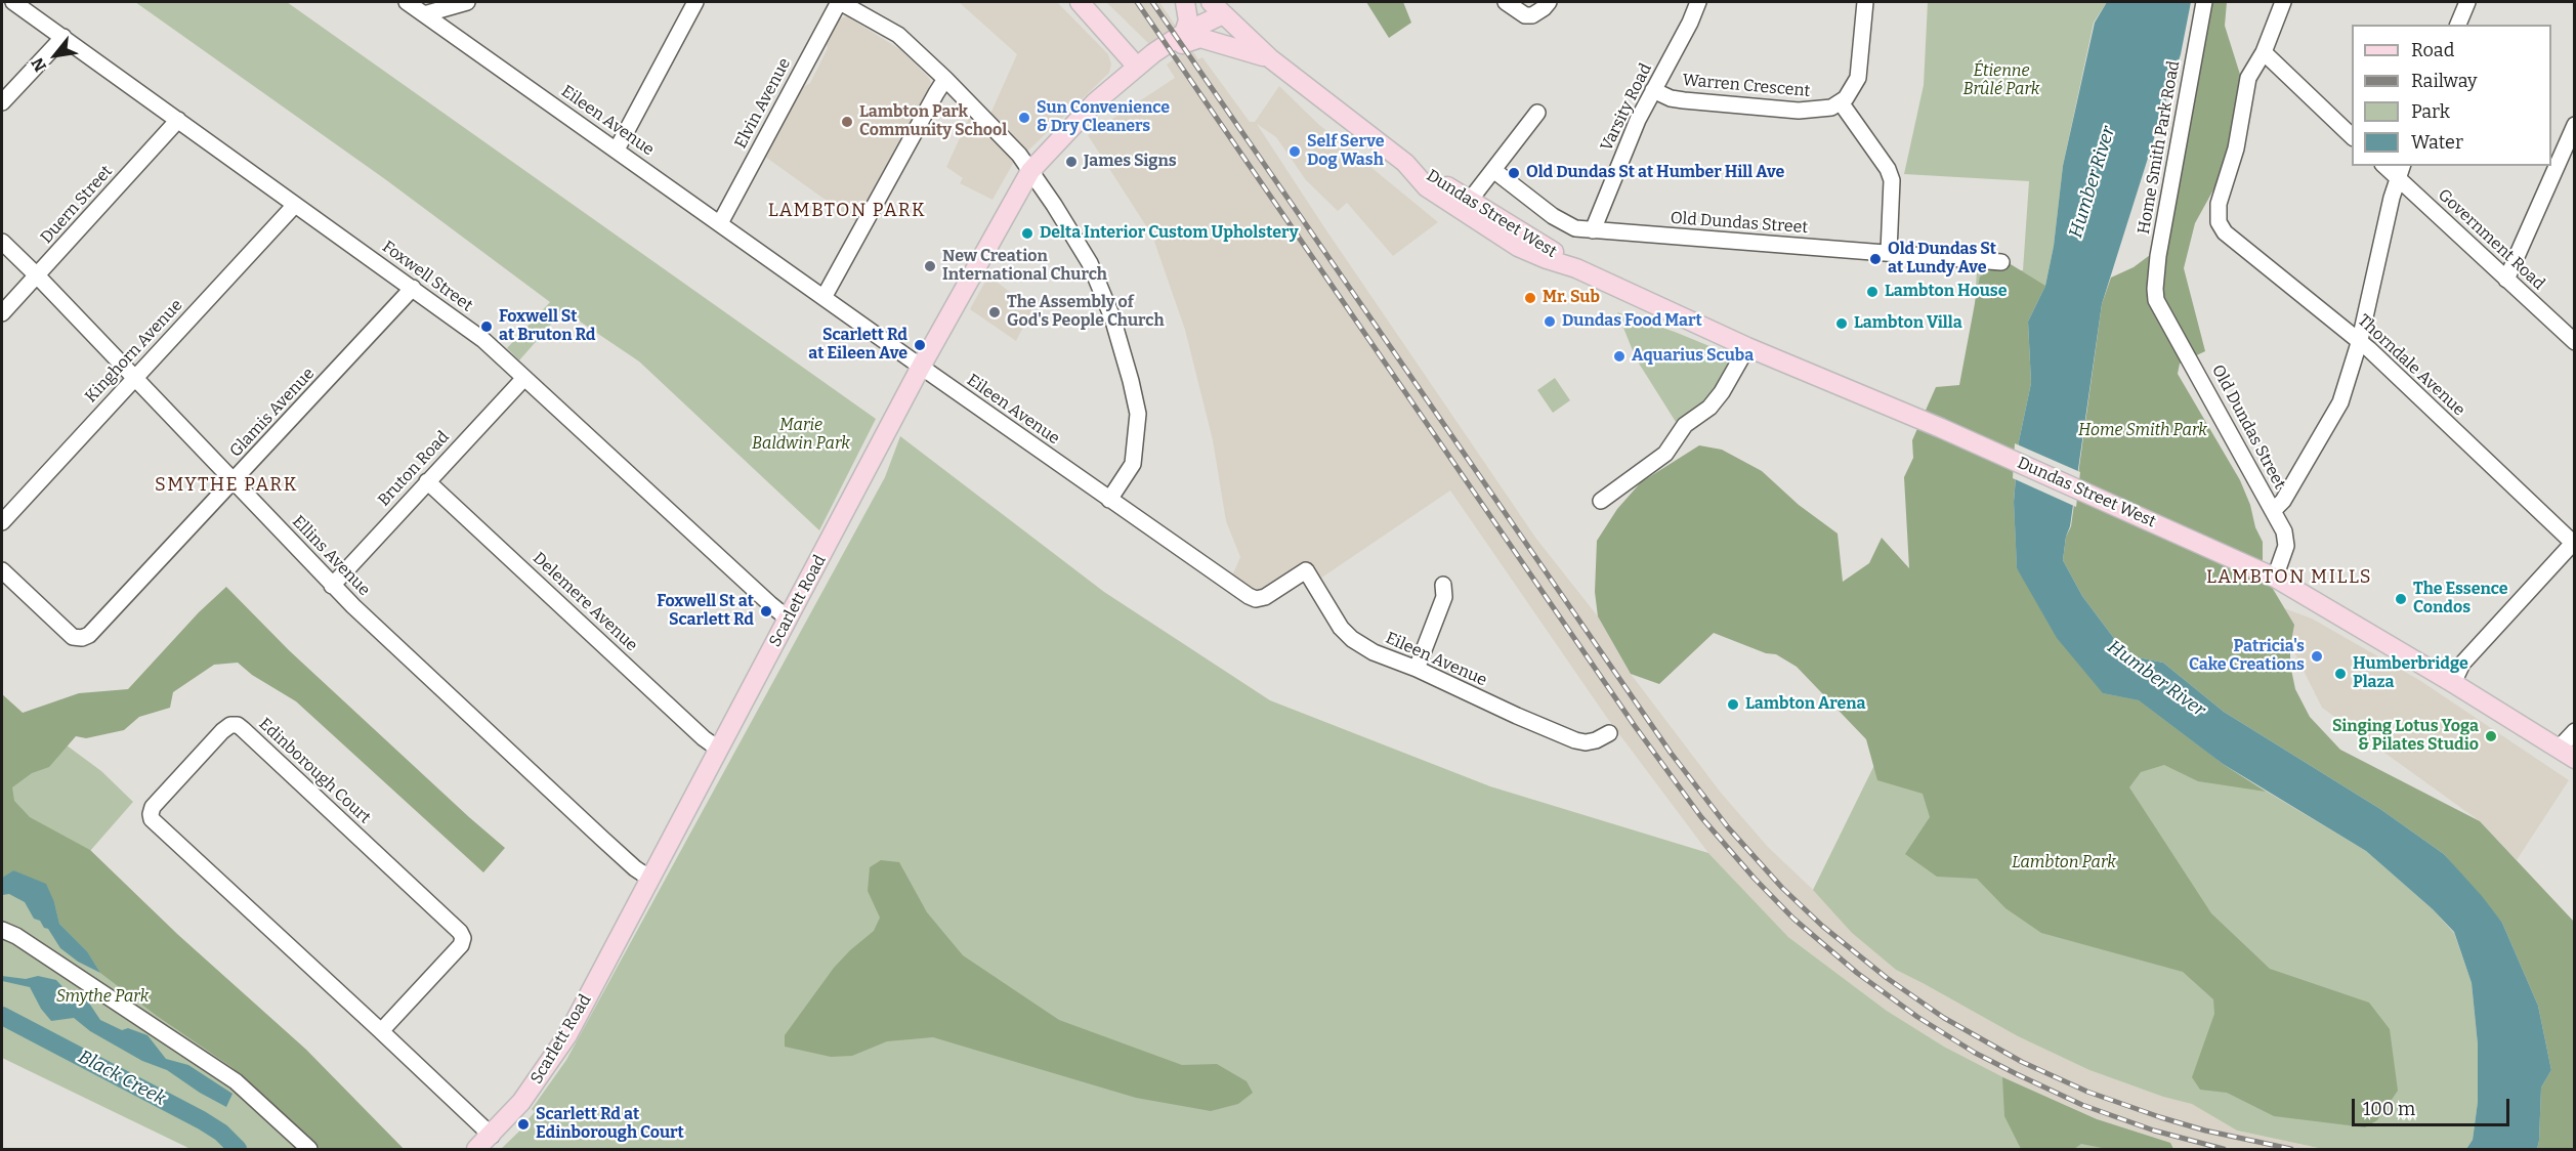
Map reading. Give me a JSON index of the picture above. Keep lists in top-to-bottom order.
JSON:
{
  "streets": {
    "main road": ["Dundas Street West", "Scarlett Road"],
    "street": [
      "Warren Crescent",
      "Elvin Avenue",
      "Varsity Road",
      "Eileen Avenue",
      "Home Smith Park Road",
      "Duern Street",
      "Old Dundas Street",
      "Government Road",
      "Foxwell Street",
      "Kinghorn Avenue",
      "Thorndale Avenue",
      "Glamis Avenue",
      "Bruton Road",
      "Ellins Avenue",
      "Delemere Avenue",
      "Edinborough Court"
    ]
  },
  "crossings": [
    ["Warren Crescent", "Varsity Road"],
    ["Elvin Avenue", "Eileen Avenue"],
    ["Varsity Road", "Old Dundas Street"],
    ["Eileen Avenue", "Scarlett Road"],
    ["Home Smith Park Road", "Old Dundas Street"],
    ["Duern Street", "Foxwell Street"],
    ["Duern Street", "Ellins Avenue"],
    ["Dundas Street West", "Old Dundas Street"],
    ["Dundas Street West", "Scarlett Road"],
    ["Foxwell Street", "Kinghorn Avenue"],
    ["Foxwell Street", "Glamis Avenue"],
    ["Foxwell Street", "Bruton Road"],
    ["Foxwell Street", "Scarlett Road"],
    ["Kinghorn Avenue", "Ellins Avenue"],
    ["Glamis Avenue", "Ellins Avenue"],
    ["Bruton Road", "Ellins Avenue"],
    ["Bruton Road", "Delemere Avenue"],
    ["Ellins Avenue", "Scarlett Road"],
    ["Scarlett Road", "Delemere Avenue"],
    ["Scarlett Road", "Edinborough Court"]
  ],
  "districts": ["LAMBTON PARK", "SMYTHE PARK", "LAMBTON MILLS"],
  "water": ["Humber River", "Black Creek"],
  "parks": [
    "Étienne Brûlé Park",
    "Marie Baldwin Park",
    "Home Smith Park",
    "Lambton Park",
    "Smythe Park"
  ],
  "places": [
    "Sun Convenience & Dry Cleaners",
    "Lambton Park Community School",
    "Self Serve Dog Wash",
    "James Signs",
    "Old Dundas St at Humber Hill Ave",
    "Delta Interior Custom Upholstery",
    "Old Dundas St at Lundy Ave",
    "New Creation International Church",
    "Lambton House",
    "Mr. Sub",
    "The Assembly of God's People Church",
    "Dundas Food Mart",
    "Lambton Villa",
    "Foxwell St at Bruton Rd",
    "Scarlett Rd at Eileen Ave",
    "Aquarius Scuba",
    "The Essence Condos",
    "Foxwell St at Scarlett Rd",
    "Patricia's Cake Creations",
    "Humberbridge Plaza",
    "Lambton Arena",
    "Singing Lotus Yoga & Pilates Studio",
    "Scarlett Rd at Edinborough Court"
  ],
  "legend": [
    "Road",
    "Railway",
    "Park",
    "Water"
  ],
  "scale_bar": "100 m",
  "north": "bottom left"
}
